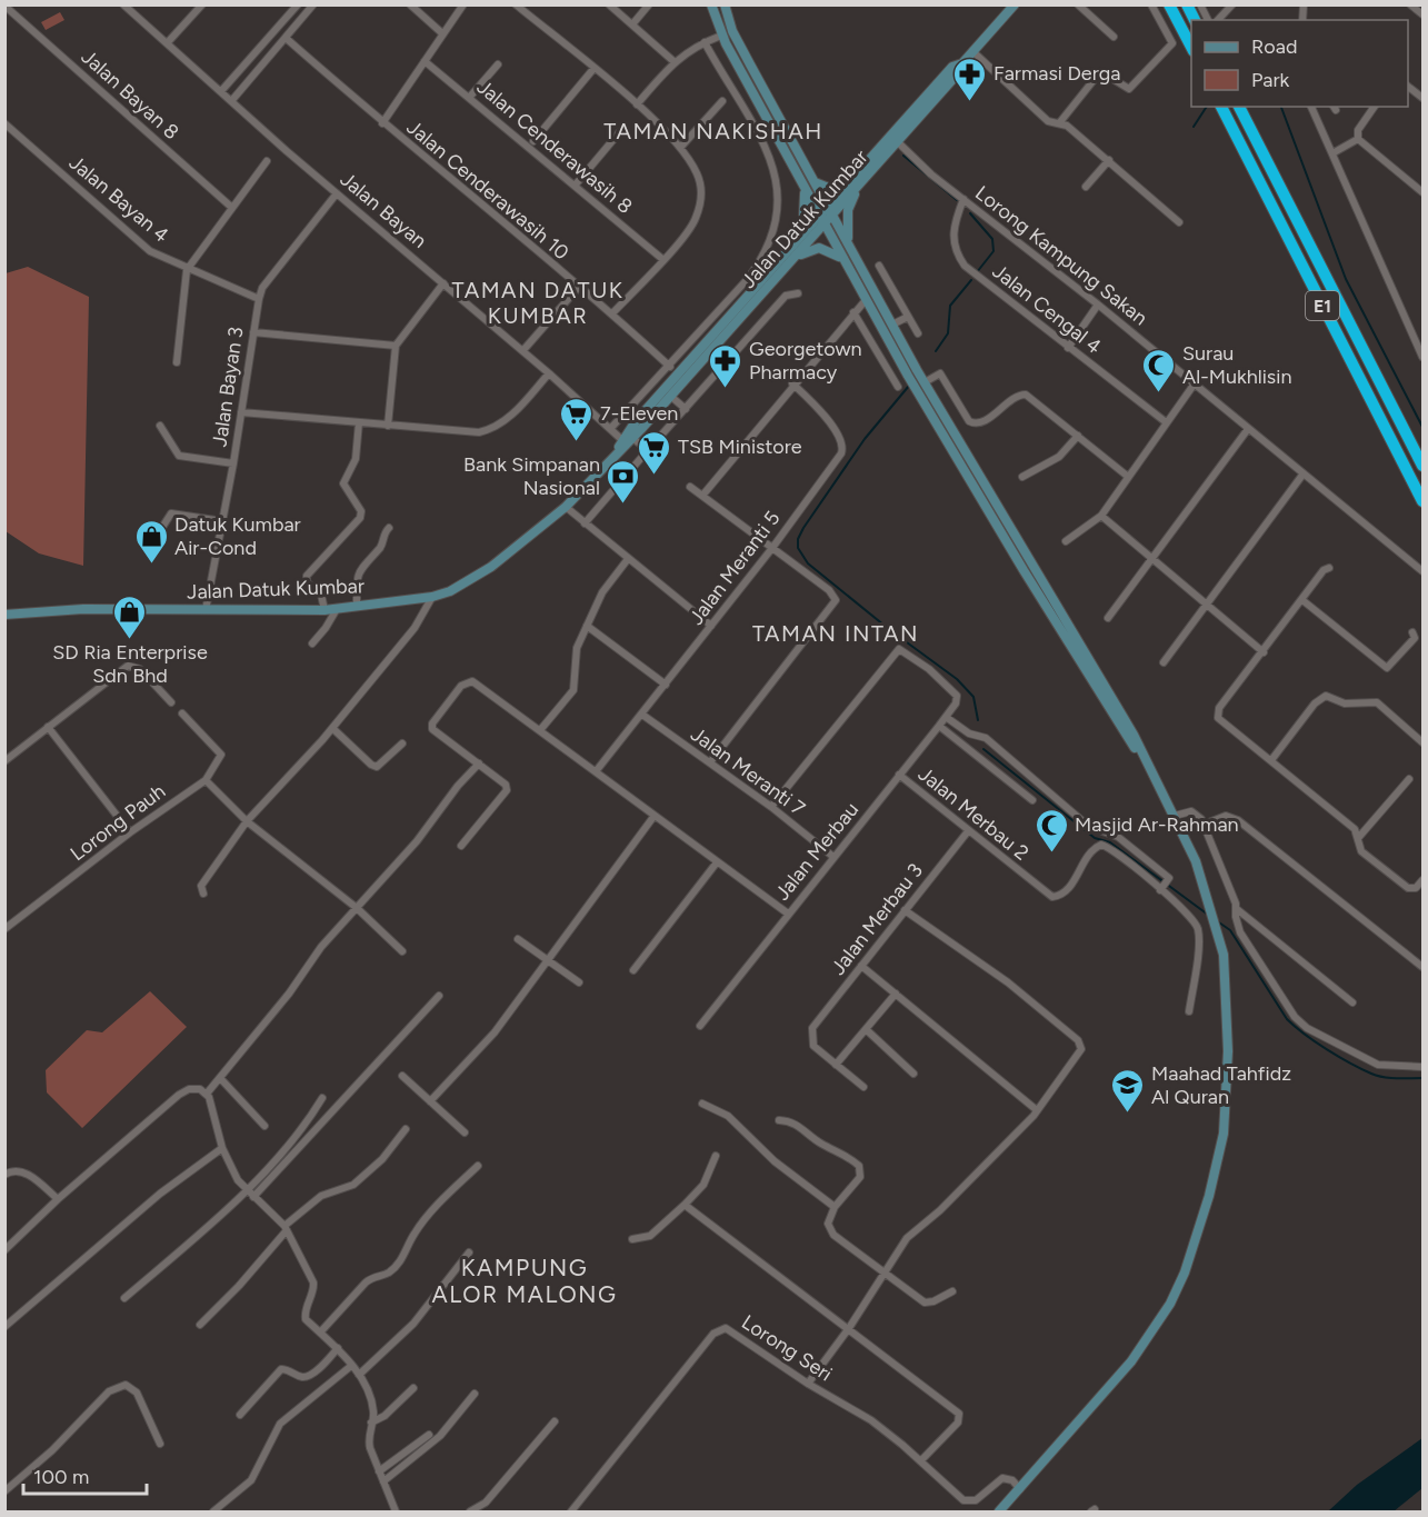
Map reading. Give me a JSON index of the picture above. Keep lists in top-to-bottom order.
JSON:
{
  "streets": {
    "highway": ["E1"],
    "main road": ["Jalan Datuk Kumbar"],
    "street": [
      "Jalan Bayan 8",
      "Jalan Cenderawasih 8",
      "Jalan Cenderawasih 10",
      "Jalan Bayan 4",
      "Jalan Bayan",
      "Lorong Kampung Sakan",
      "Jalan Cengal 4",
      "Jalan Bayan 3",
      "Jalan Meranti 5",
      "Jalan Meranti 7",
      "Jalan Merbau 2",
      "Lorong Pauh",
      "Jalan Merbau",
      "Jalan Merbau 3",
      "Lorong Seri"
    ]
  },
  "crossings": [
    ["Jalan Bayan 4", "Jalan Bayan 3"],
    ["Jalan Bayan", "Jalan Datuk Kumbar"],
    ["Jalan Bayan", "Jalan Bayan 3"],
    ["Jalan Datuk Kumbar", "Lorong Kampung Sakan"],
    ["Jalan Datuk Kumbar", "Jalan Bayan 3"],
    ["Lorong Kampung Sakan", "Jalan Cengal 4"],
    ["Jalan Meranti 5", "Jalan Meranti 7"],
    ["Jalan Meranti 7", "Jalan Merbau"],
    ["Jalan Merbau 2", "Jalan Merbau"],
    ["Jalan Merbau 2", "Jalan Merbau 3"]
  ],
  "districts": [
    "TAMAN NAKISHAH",
    "TAMAN DATUK KUMBAR",
    "TAMAN INTAN",
    "KAMPUNG ALOR MALONG"
  ],
  "places": {
    "pharmacy": ["Farmasi Derga", "Georgetown Pharmacy"],
    "mosque": ["Surau Al-Mukhlisin", "Masjid Ar-Rahman"],
    "supermarket": ["7-Eleven", "TSB Ministore"],
    "bank": ["Bank Simpanan Nasional"],
    "shop": ["Datuk Kumbar Air-Cond", "SD Ria Enterprise Sdn Bhd"],
    "school or university": ["Maahad Tahfidz Al Quran"]
  },
  "legend": ["Road", "Park"],
  "scale_bar": "100 m"
}
